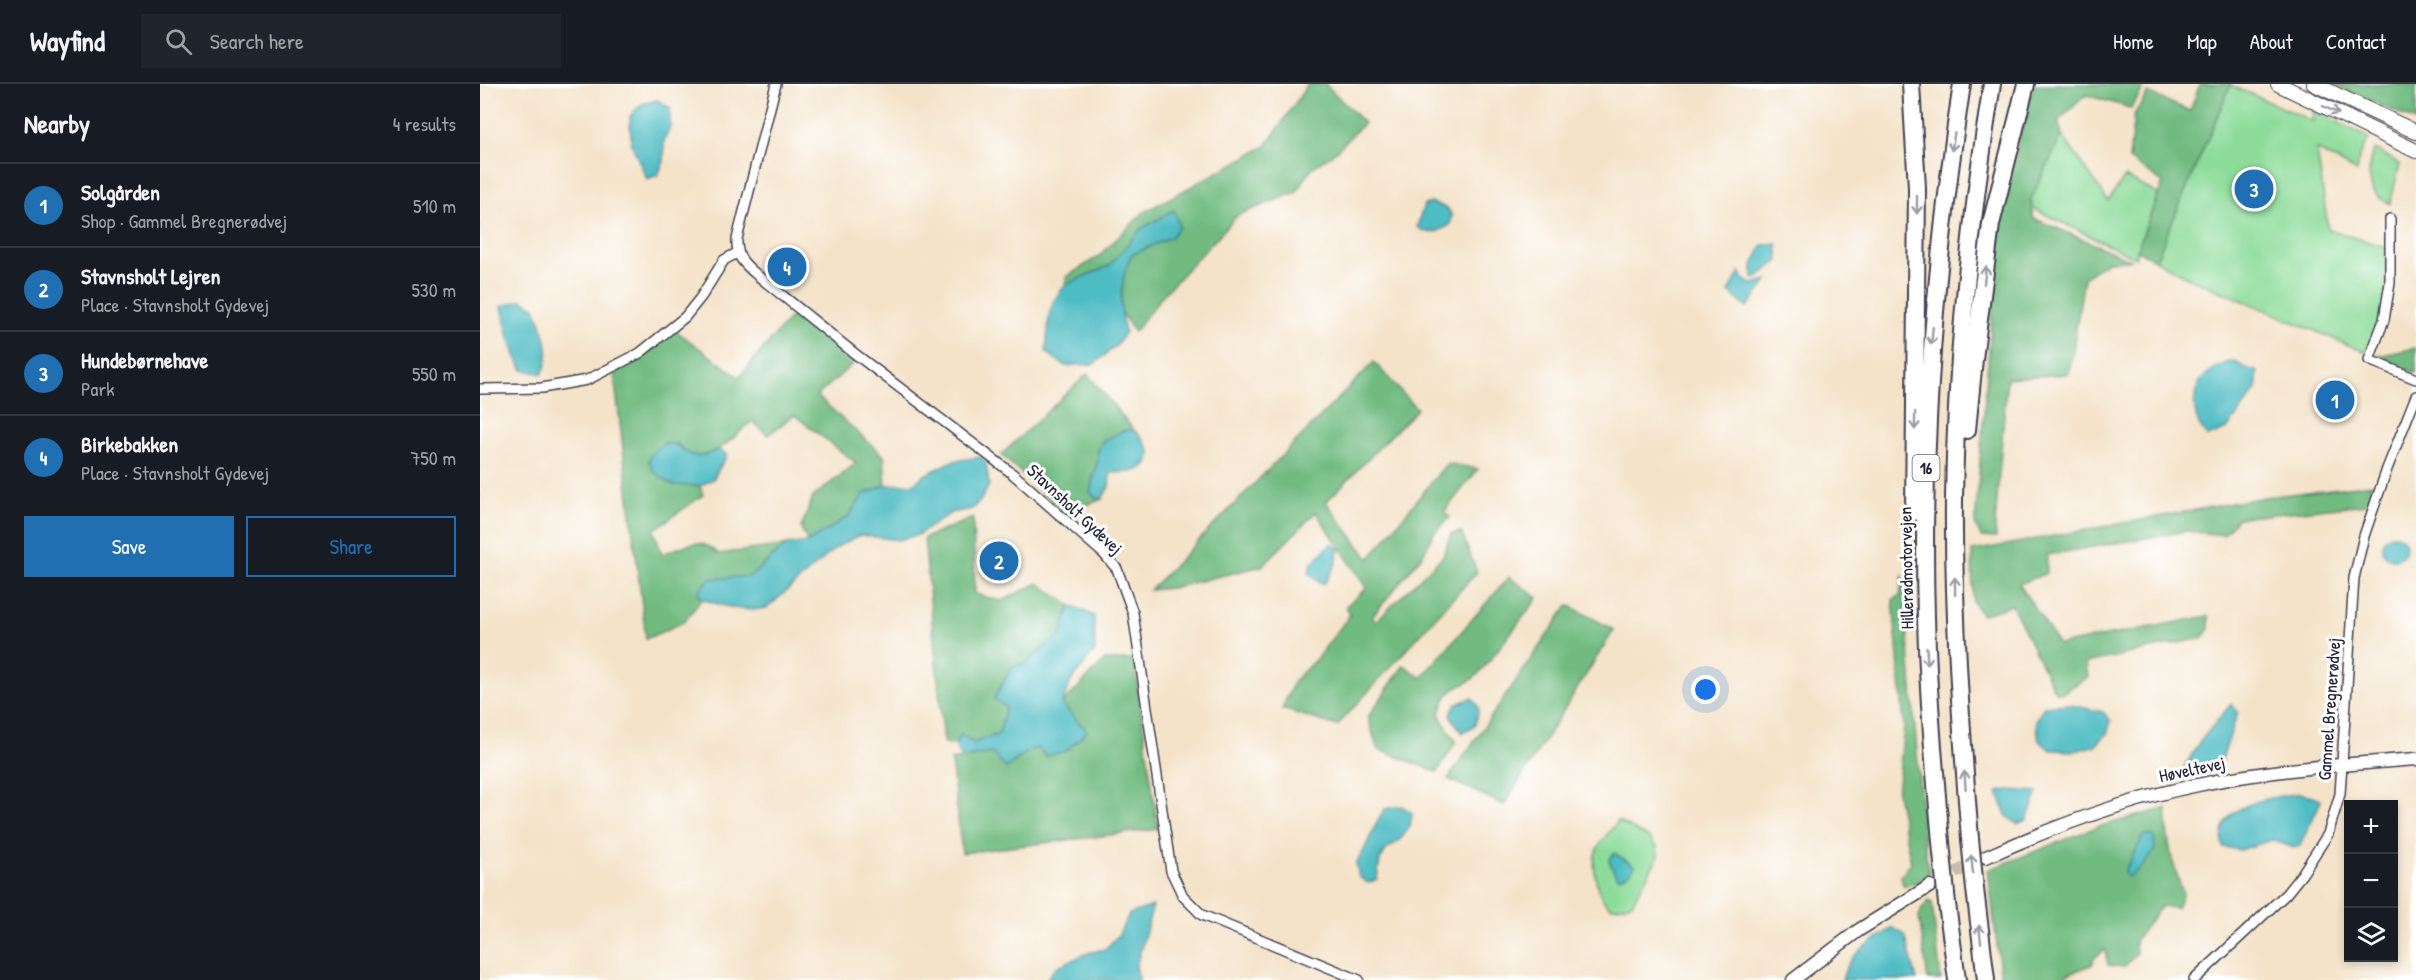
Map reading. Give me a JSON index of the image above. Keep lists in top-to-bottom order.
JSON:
{
  "streets": {
    "highway": ["16", "Hillerødmotorvejen"],
    "street": ["Stavnsholt Gydevej", "Gammel Bregnerødvej", "Høveltevej"]
  },
  "crossings": [
    ["Gammel Bregnerødvej", "Høveltevej"]
  ],
  "page": {
    "header": "Wayfind",
    "search": "Search here",
    "nav": [
      "Home",
      "Map",
      "About",
      "Contact"
    ],
    "heading": ["Nearby", "4 results"],
    "list": [
      {
        "mark": "1",
        "name": "Solgården",
        "note": "Shop · Gammel Bregnerødvej",
        "value": "510 m"
      },
      {
        "mark": "2",
        "name": "Stavnsholt Lejren",
        "note": "Place · Stavnsholt Gydevej",
        "value": "530 m"
      },
      {
        "mark": "3",
        "name": "Hundebørnehave",
        "note": "Park",
        "value": "550 m"
      },
      {
        "mark": "4",
        "name": "Birkebakken",
        "note": "Place · Stavnsholt Gydevej",
        "value": "750 m"
      }
    ],
    "pins": [
      "3",
      "4",
      "1",
      "2"
    ],
    "buttons": ["Save", "Share"],
    "map_buttons": ["+", "−"]
  }
}
